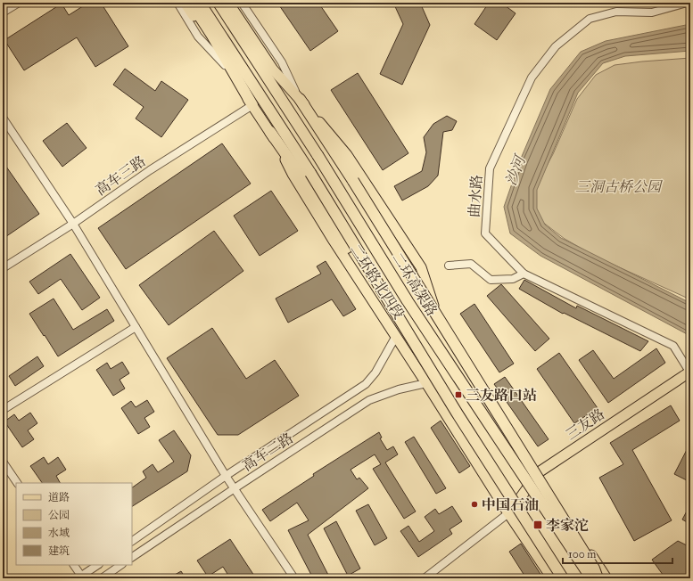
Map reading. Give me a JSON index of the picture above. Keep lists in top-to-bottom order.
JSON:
{
  "streets": {
    "highway": ["二环高架路"],
    "main road": ["二环路北四段", "三友路"],
    "street": ["高车三路", "曲水路", "高车二路"]
  },
  "crossings": [
    ["高车三路", "二环路北四段"],
    ["曲水路", "三友路"],
    ["二环路北四段", "三友路"],
    ["二环路北四段", "高车二路"]
  ],
  "water": ["沙河"],
  "parks": ["三洞古桥公园"],
  "places": {
    "transit": ["三友路口站", "李家沱"],
    "other": ["中国石油"]
  },
  "legend": [
    "道路",
    "公园",
    "水域",
    "建筑"
  ],
  "scale_bar": "100 m"
}
